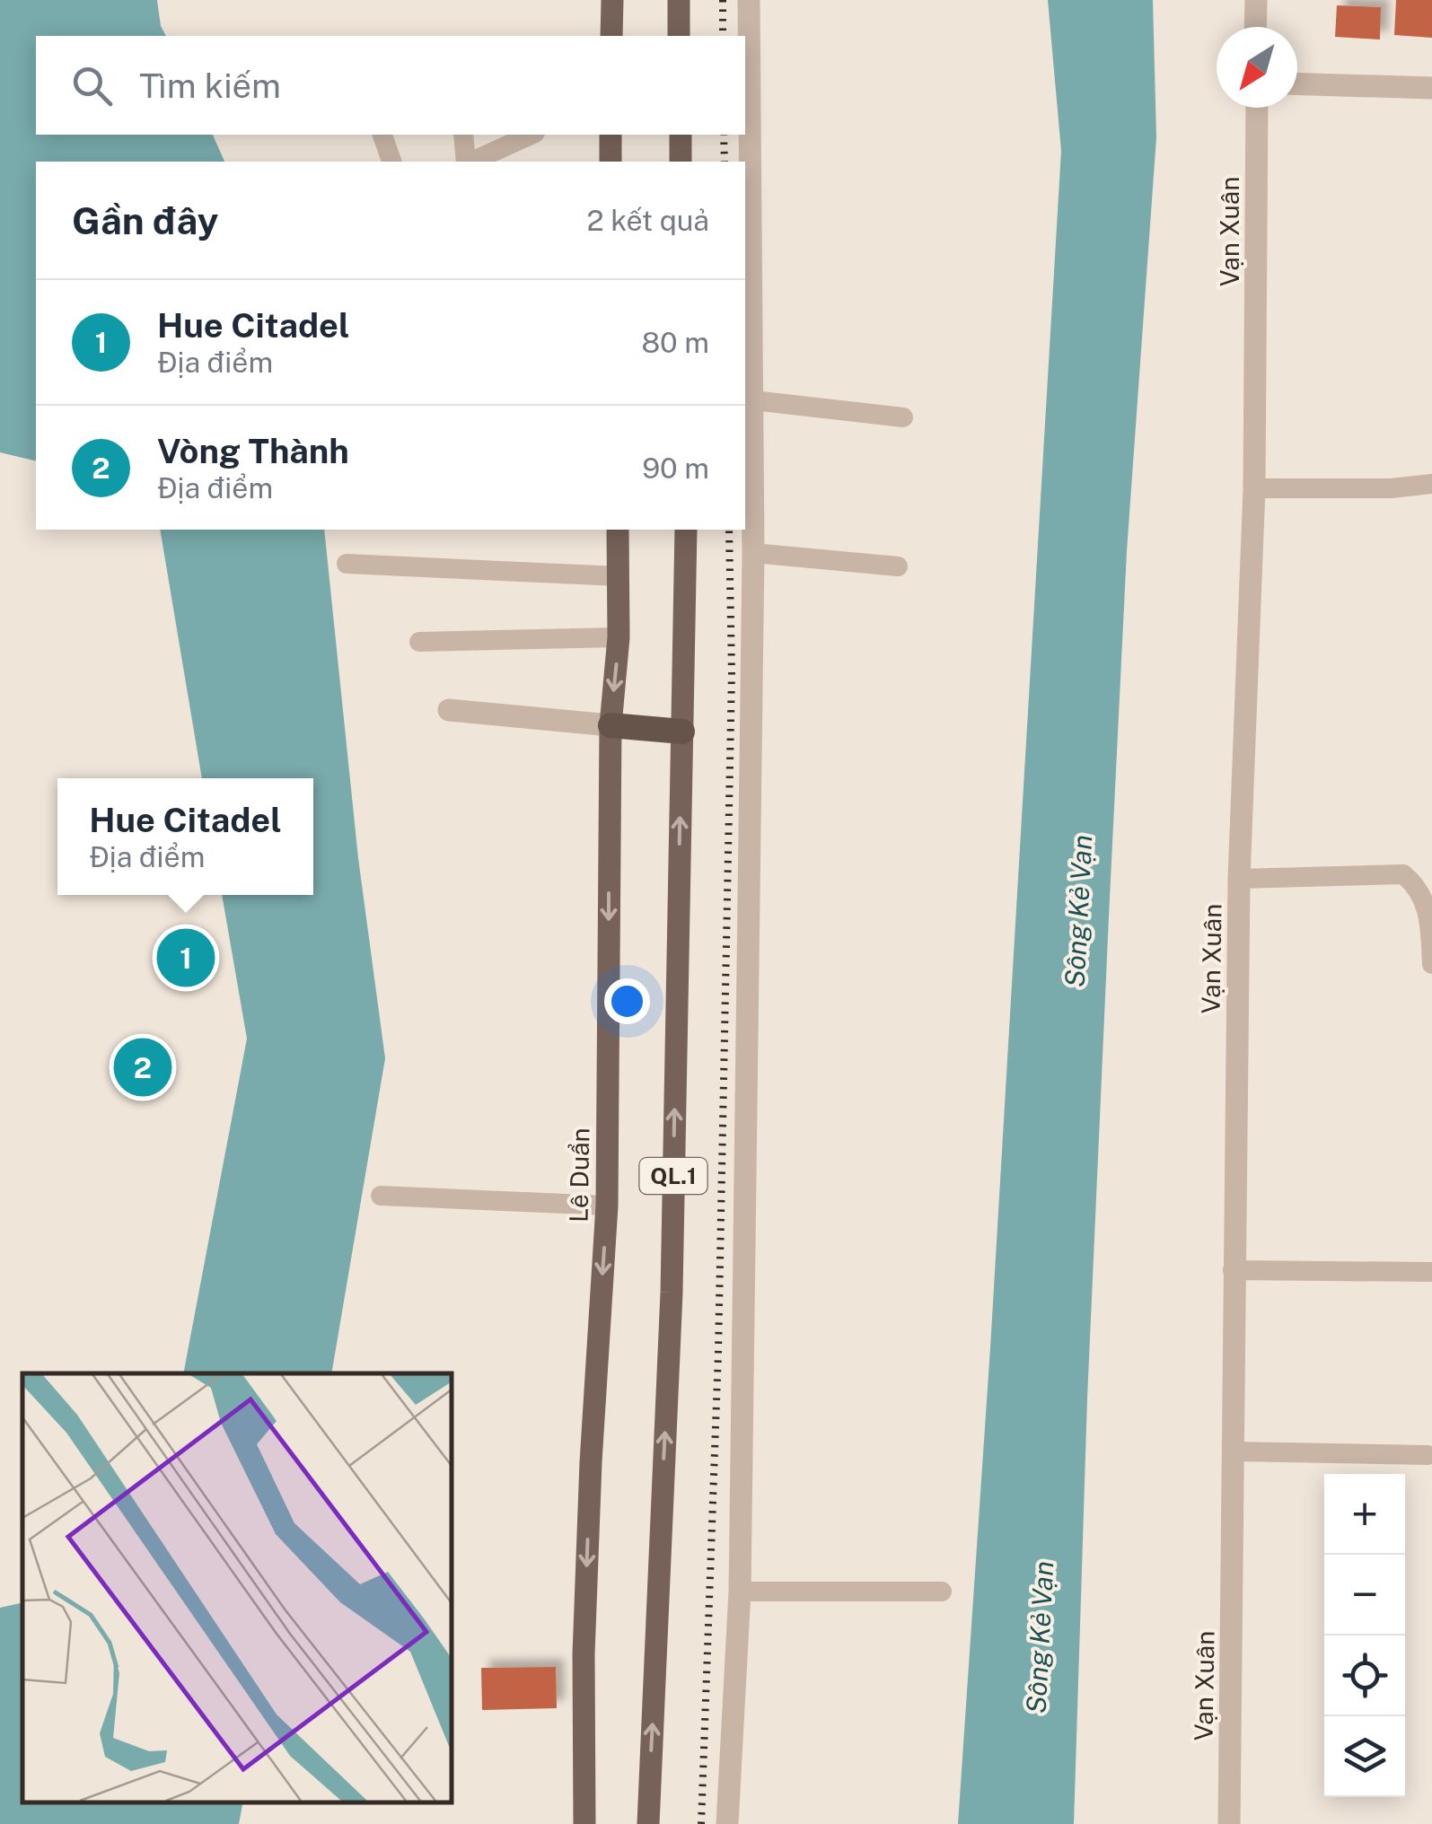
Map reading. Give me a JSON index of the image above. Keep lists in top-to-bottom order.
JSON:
{
  "streets": {
    "main road": ["Lê Duẩn", "QL.1"],
    "street": ["Vạn Xuân"]
  },
  "water": ["Sông Kẻ Vạn"],
  "north": "bottom left",
  "page": {
    "search": "Tìm kiếm",
    "heading": ["Gần đây", "2 kết quả"],
    "list": [
      {
        "mark": "1",
        "name": "Hue Citadel",
        "note": "Địa điểm",
        "value": "80 m"
      },
      {
        "mark": "2",
        "name": "Vòng Thành",
        "note": "Địa điểm",
        "value": "90 m"
      }
    ],
    "popup": ["Hue Citadel", "Địa điểm"],
    "pins": ["1", "2"],
    "map_buttons": ["+", "−"]
  }
}
